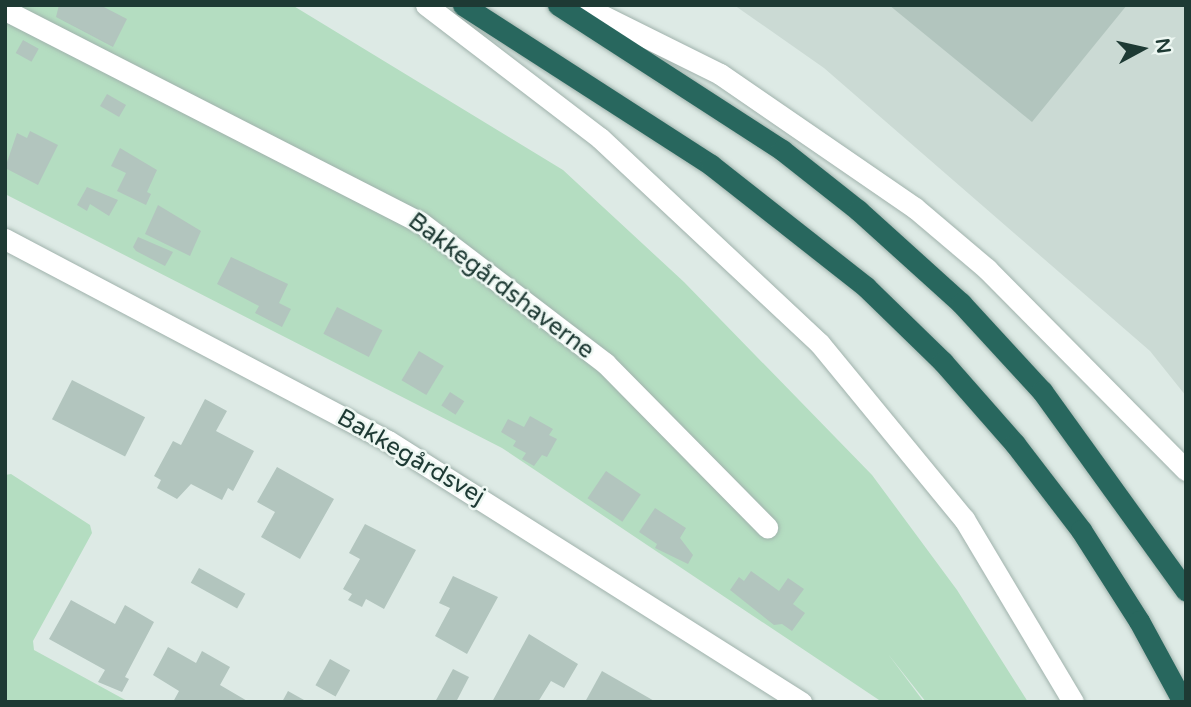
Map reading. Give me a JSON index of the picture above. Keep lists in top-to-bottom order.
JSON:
{
  "streets": {
    "street": ["Bakkegårdshaverne", "Bakkegårdsvej"]
  },
  "north": "right"
}
